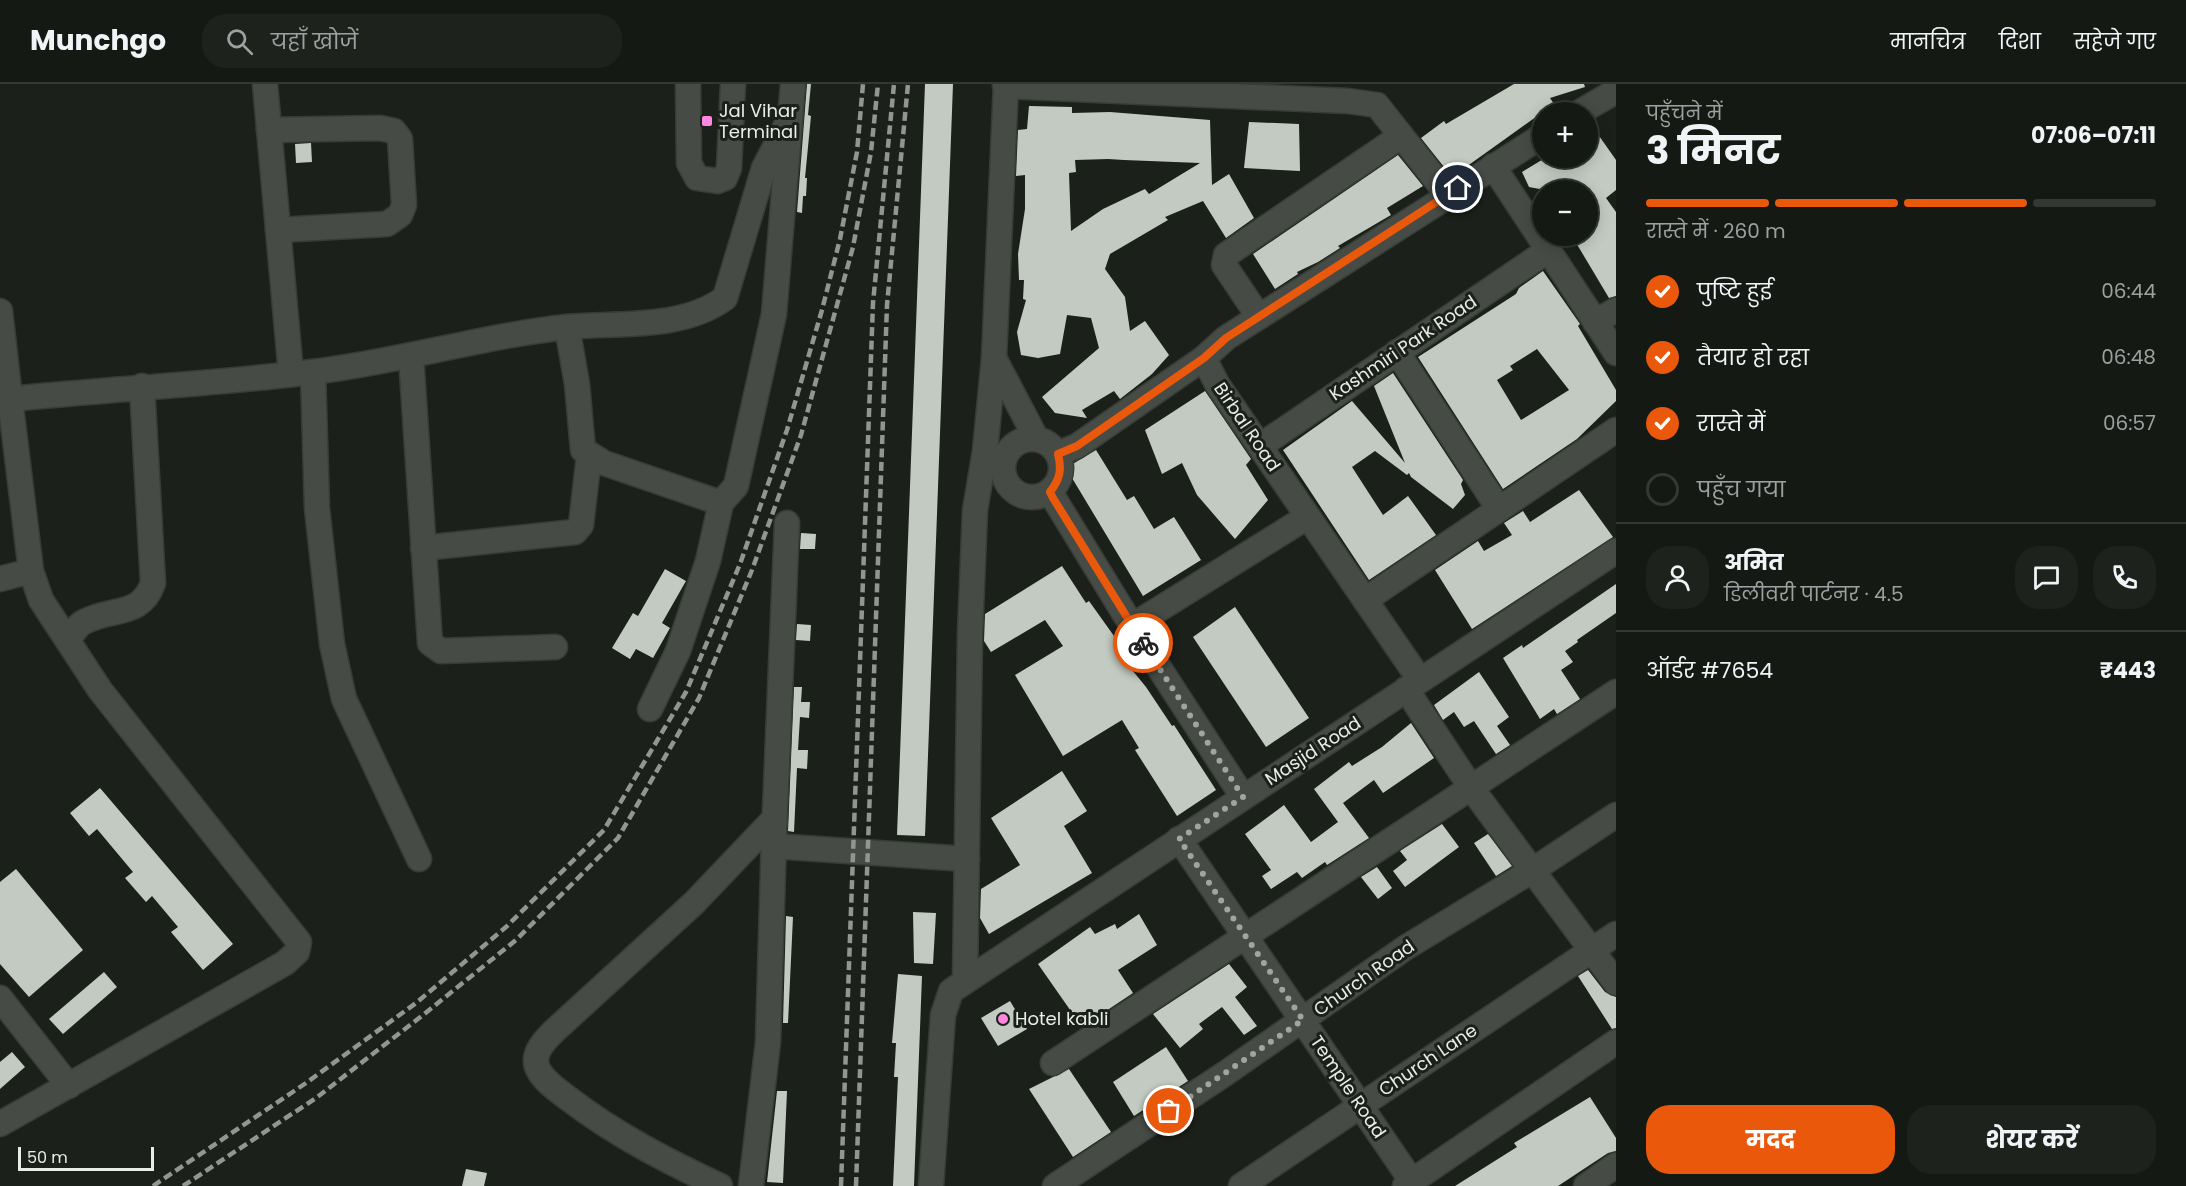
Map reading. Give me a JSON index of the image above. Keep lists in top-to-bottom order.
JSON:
{
  "streets": {
    "street": [
      "Kashmiri Park Road",
      "Birbal Road",
      "Masjid Road",
      "Church Road",
      "Church Lane",
      "Temple Road"
    ]
  },
  "crossings": [
    ["Kashmiri Park Road", "Birbal Road"],
    ["Birbal Road", "Masjid Road"],
    ["Birbal Road", "Church Road"],
    ["Birbal Road", "Church Lane"],
    ["Masjid Road", "Temple Road"],
    ["Church Road", "Temple Road"],
    ["Church Lane", "Temple Road"]
  ],
  "places": {
    "transit": ["Jal Vihar Terminal"],
    "other": ["Hotel kabli"]
  },
  "scale_bar": "50 m",
  "page": {
    "header": "Munchgo",
    "search": "यहाँ खोजें",
    "nav": ["मानचित्र", "दिशा", "सहेजे गए"],
    "heading": ["3 मिनट", "पहुँचने में", "07:06–07:11"],
    "panel": [
      "अमित",
      "डिलीवरी पार्टनर · 4.5",
      "ऑर्डर #7654",
      "₹443"
    ],
    "map_buttons": ["+", "−"],
    "bar": "रास्ते में · 260 m",
    "list": [
      ["पुष्टि हुई", "06:44"],
      ["तैयार हो रहा", "06:48"],
      ["रास्ते में", "06:57"],
      "पहुँच गया"
    ],
    "buttons": ["मदद", "शेयर करें"],
    "scale": "50 m"
  }
}
